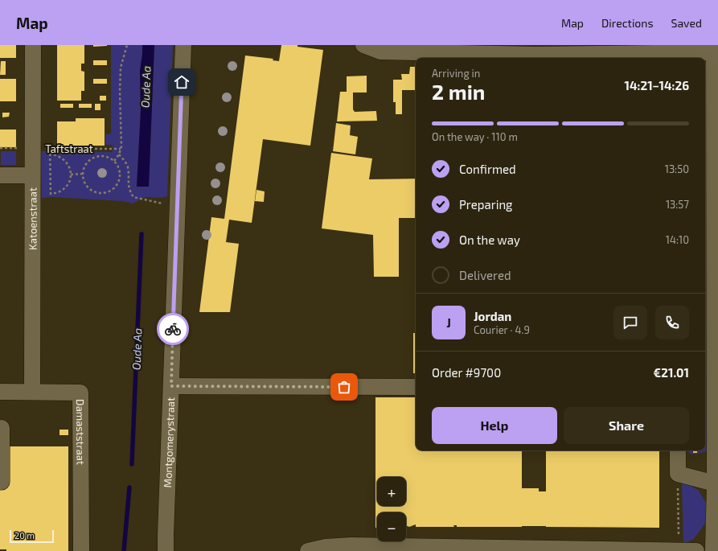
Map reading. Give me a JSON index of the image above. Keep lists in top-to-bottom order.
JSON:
{
  "streets": {
    "street": ["Katoenstraat", "Damaststraat", "Montgomerystraat"],
    "path": ["Taftstraat"]
  },
  "crossings": [
    ["Taftstraat", "Katoenstraat"],
    ["Katoenstraat", "Damaststraat"]
  ],
  "water": ["Oude Aa"],
  "scale_bar": "20 m",
  "page": {
    "header": "Map",
    "nav": ["Map", "Directions", "Saved"],
    "heading": ["2 min", "Arriving in", "14:21–14:26"],
    "panel": [
      "Jordan",
      "Courier · 4.9",
      "Order #9700",
      "€21.01"
    ],
    "bar": "On the way · 110 m",
    "list": [
      ["Confirmed", "13:50"],
      ["Preparing", "13:57"],
      ["On the way", "14:10"],
      "Delivered"
    ],
    "round": "J",
    "buttons": ["Help", "Share"],
    "map_buttons": ["+", "−"],
    "scale": "20 m"
  }
}
